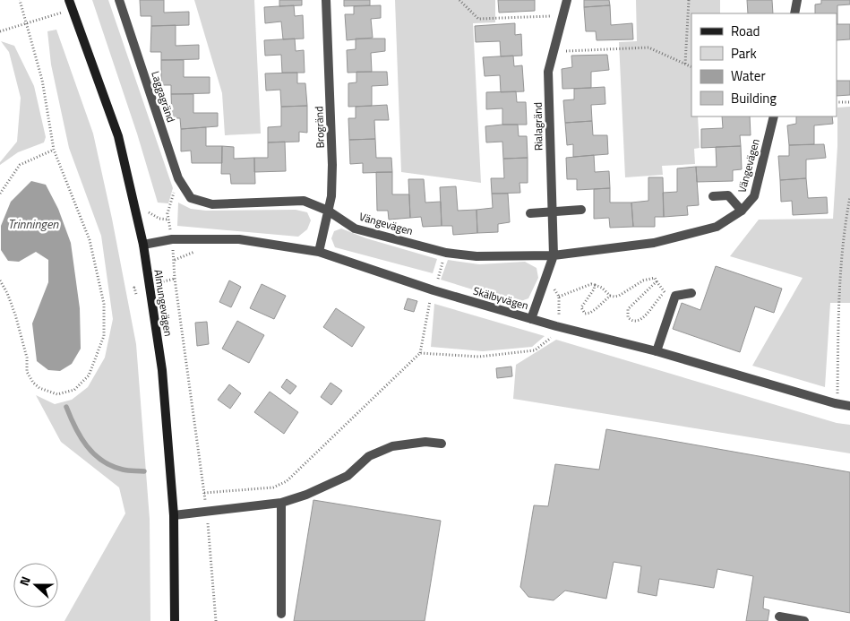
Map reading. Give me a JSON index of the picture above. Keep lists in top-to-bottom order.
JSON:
{
  "streets": {
    "street": [
      "Laggagränd",
      "Rialagränd",
      "Brogränd",
      "Vängevägen",
      "Skälbyvägen",
      "Almungevägen"
    ]
  },
  "crossings": [
    ["Laggagränd", "Vängevägen"],
    ["Rialagränd", "Vängevägen"],
    ["Brogränd", "Vängevägen"],
    ["Brogränd", "Skälbyvägen"],
    ["Skälbyvägen", "Almungevägen"]
  ],
  "water": ["Trinningen"],
  "legend": [
    "Road",
    "Park",
    "Water",
    "Building"
  ],
  "north": "left"
}
